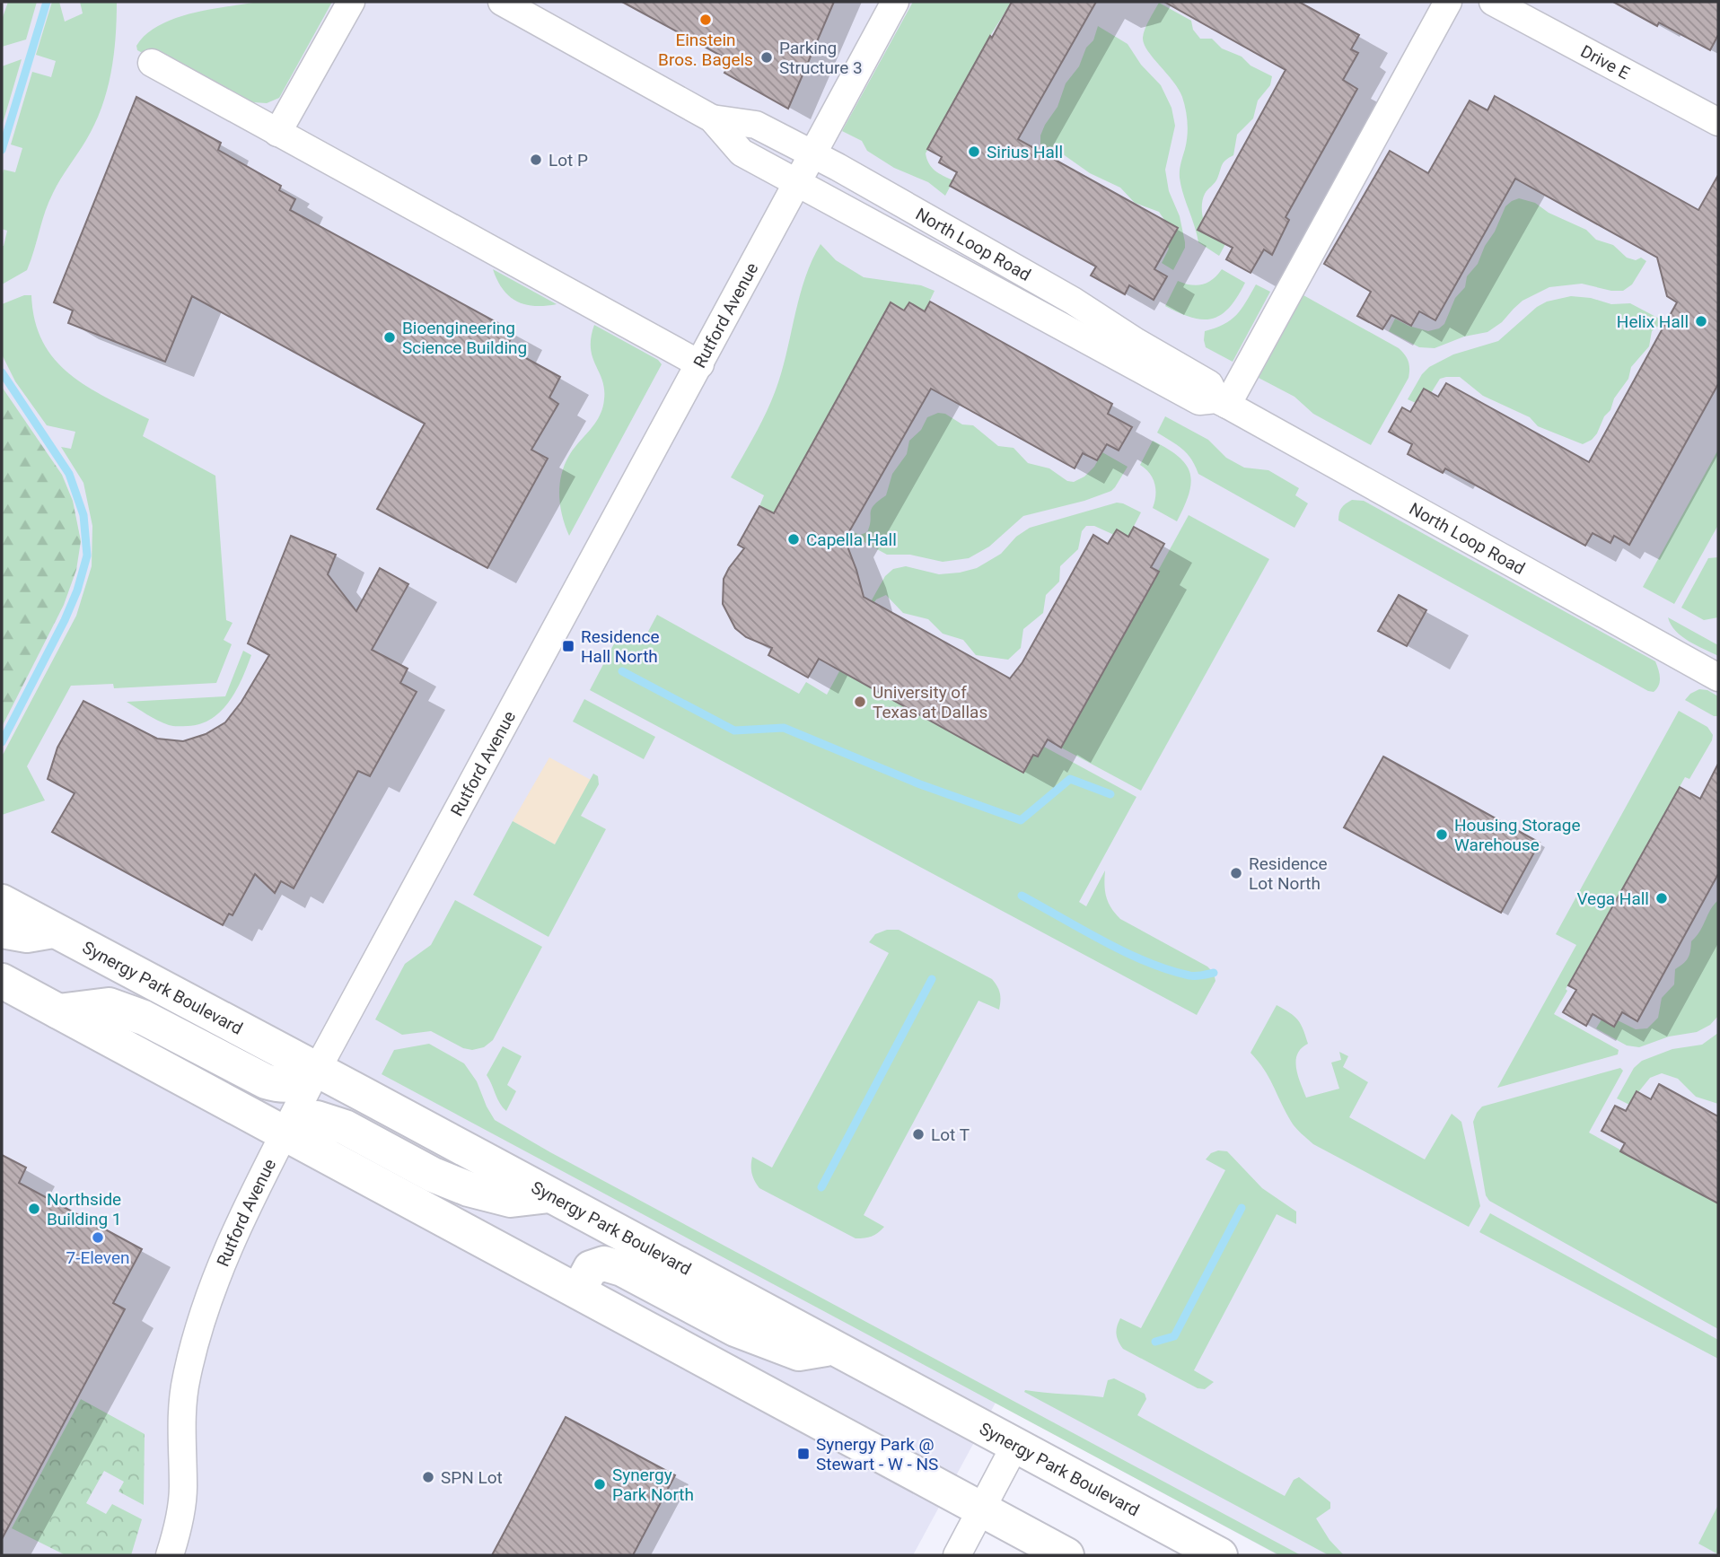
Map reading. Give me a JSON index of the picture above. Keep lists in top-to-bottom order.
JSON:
{
  "streets": {
    "street": [
      "Drive E",
      "North Loop Road",
      "Rutford Avenue",
      "Synergy Park Boulevard"
    ]
  },
  "crossings": [
    ["North Loop Road", "Rutford Avenue"],
    ["Rutford Avenue", "Synergy Park Boulevard"]
  ],
  "places": {
    "other": [
      "Einstein Bros. Bagels",
      "Parking Structure 3",
      "Sirius Hall",
      "Lot P",
      "Helix Hall",
      "Bioengineering Science Building",
      "Capella Hall",
      "University of Texas at Dallas",
      "Housing Storage Warehouse",
      "Residence Lot North",
      "Vega Hall",
      "Lot T",
      "Northside Building 1",
      "7-Eleven",
      "SPN Lot",
      "Synergy Park North"
    ],
    "transit": ["Residence Hall North", "Synergy Park @ Stewart - W - NS"]
  }
}
